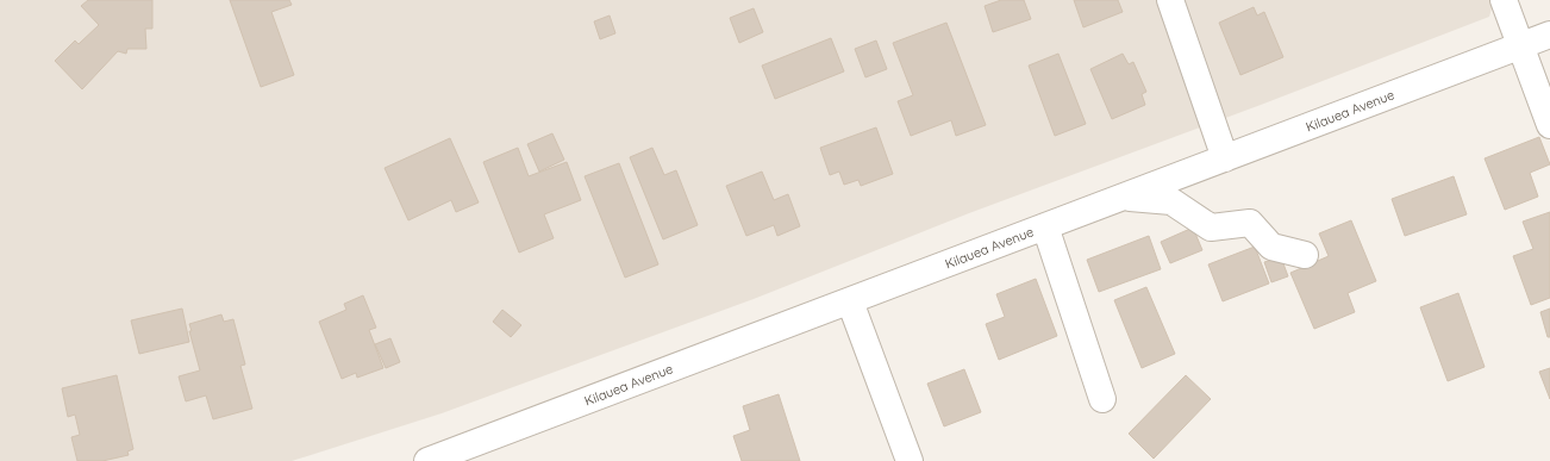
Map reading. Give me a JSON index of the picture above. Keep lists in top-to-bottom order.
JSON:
{
  "streets": {
    "street": ["Kilauea Avenue"]
  }
}
